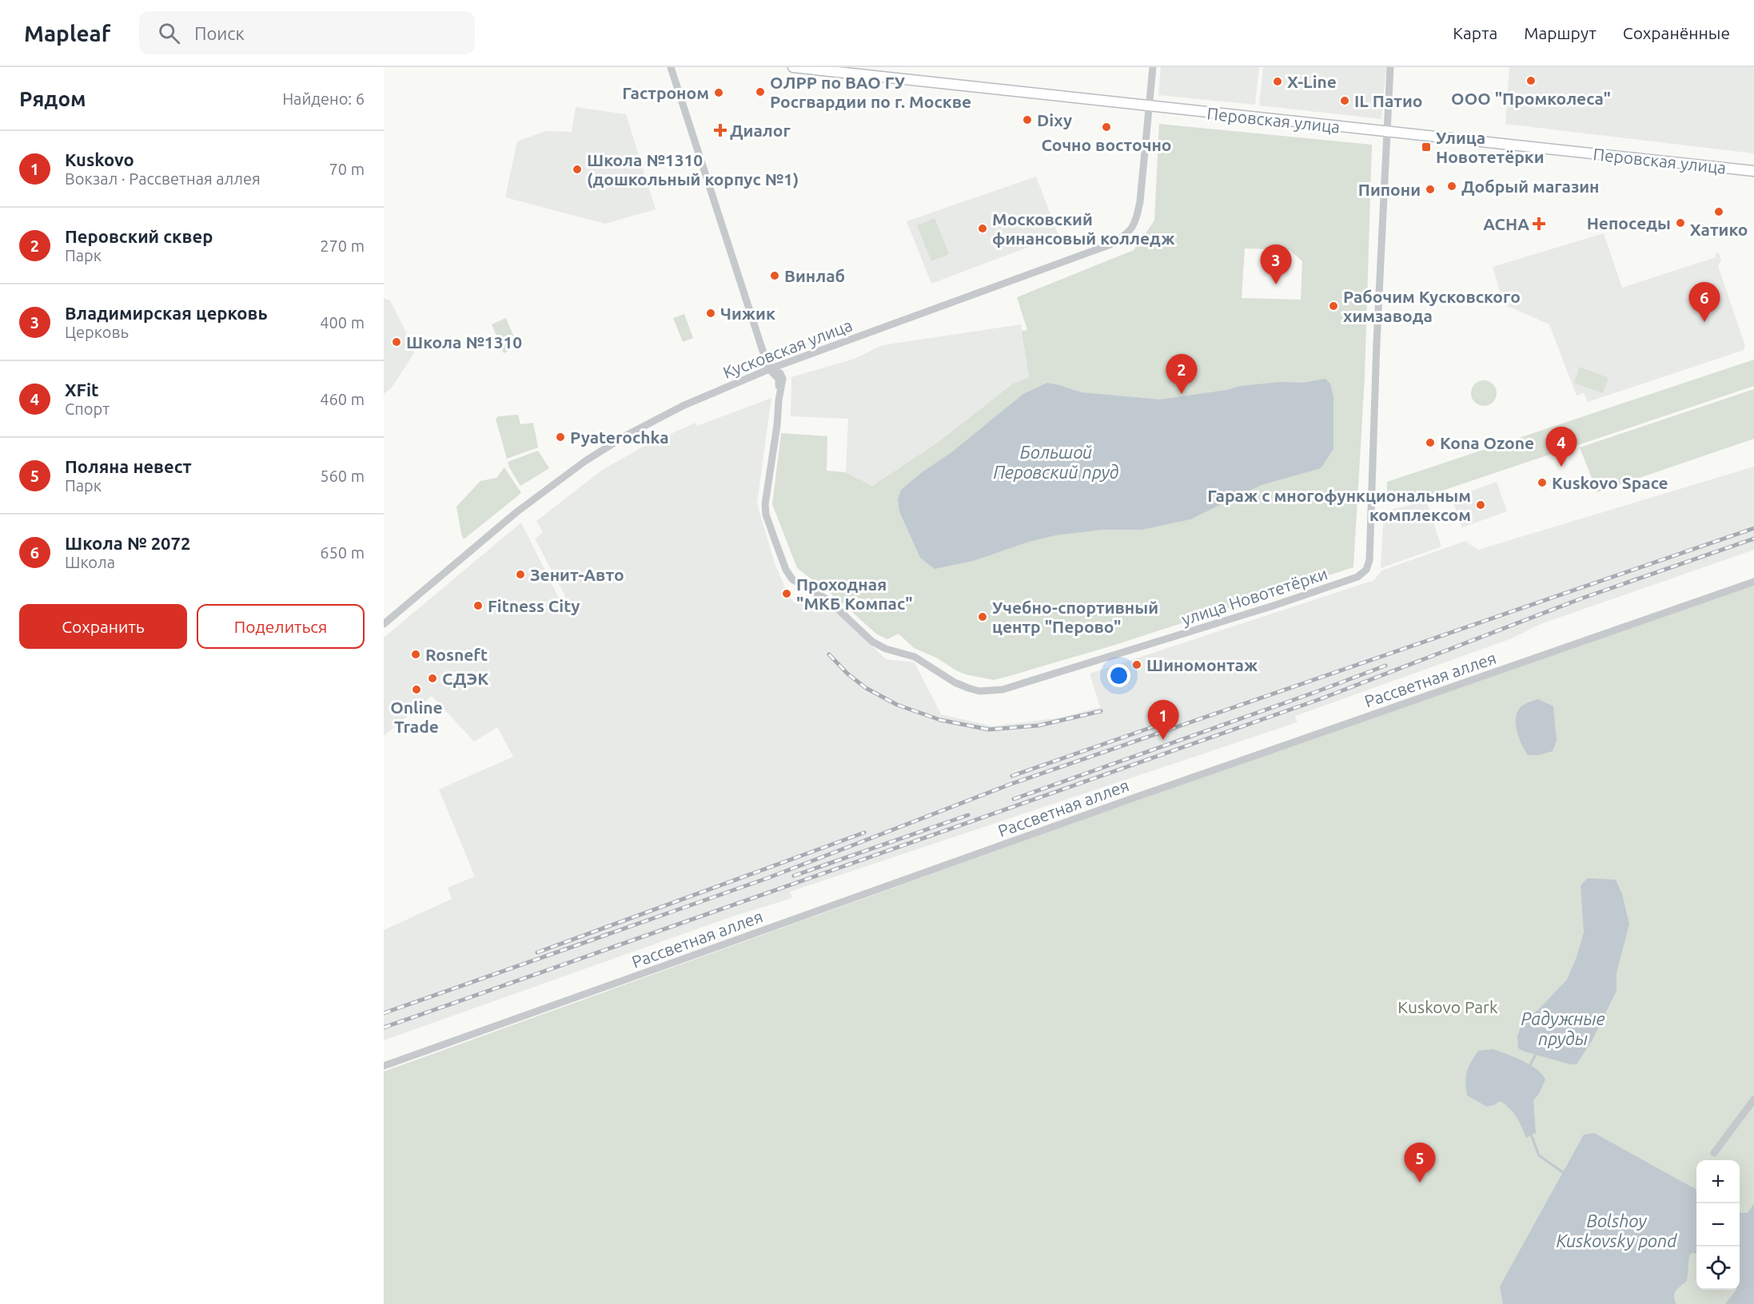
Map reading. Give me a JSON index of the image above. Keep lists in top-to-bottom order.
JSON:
{
  "streets": {
    "main road": ["Перовская улица"],
    "street": ["Кусковская улица", "улица Новотетёрки", "Рассветная аллея"]
  },
  "crossings": [
    ["Перовская улица", "Кусковская улица"],
    ["Перовская улица", "улица Новотетёрки"],
    ["Кусковская улица", "улица Новотетёрки"]
  ],
  "water": ["Большой Перовский пруд", "Радужные пруды", "Bolshoy Kuskovsky pond"],
  "parks": ["Kuskovo Park"],
  "places": {
    "other": [
      "ООО \"Промколеса\"",
      "X-Line",
      "ОЛРР по ВАО ГУ Росгвардии по г. Москве",
      "Гастроном",
      "IL Патио",
      "Dixy",
      "Сочно восточно",
      "Школа №1310 (дошкольный корпус №1)",
      "Добрый магазин",
      "Пипони",
      "Хатико",
      "Непоседы",
      "Московский финансовый колледж",
      "Винлаб",
      "Рабочим Кусковского химзавода",
      "Чижик",
      "Школа №1310",
      "Pyaterochka",
      "Kona Ozone",
      "Kuskovo Space",
      "Гараж с многофункциональным комплексом",
      "Зенит-Авто",
      "Проходная \"МКБ Компас\"",
      "Fitness City",
      "Учебно-спортивный центр \"Перово\"",
      "Rosneft",
      "Шиномонтаж",
      "СДЭК",
      "Online Trade"
    ],
    "health": ["Диалог", "АСНА"],
    "transit": ["Улица Новотетёрки"]
  },
  "page": {
    "header": "Mapleaf",
    "search": "Поиск",
    "nav": ["Карта", "Маршрут", "Сохранённые"],
    "heading": ["Рядом", "Найдено: 6"],
    "list": [
      {
        "mark": "1",
        "name": "Kuskovo",
        "note": "Вокзал · Рассветная аллея",
        "value": "70 m"
      },
      {
        "mark": "2",
        "name": "Перовский сквер",
        "note": "Парк",
        "value": "270 m"
      },
      {
        "mark": "3",
        "name": "Владимирская церковь",
        "note": "Церковь",
        "value": "400 m"
      },
      {
        "mark": "4",
        "name": "XFit",
        "note": "Спорт",
        "value": "460 m"
      },
      {
        "mark": "5",
        "name": "Поляна невест",
        "note": "Парк",
        "value": "560 m"
      },
      {
        "mark": "6",
        "name": "Школа № 2072",
        "note": "Школа",
        "value": "650 m"
      }
    ],
    "pins": [
      "3",
      "6",
      "2",
      "4",
      "1",
      "5"
    ],
    "buttons": ["Сохранить", "Поделиться"],
    "map_buttons": ["+", "−"]
  }
}
